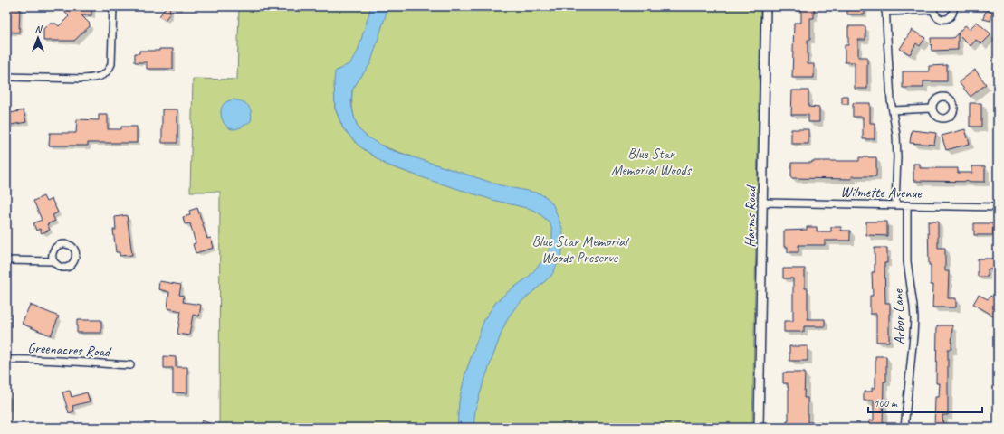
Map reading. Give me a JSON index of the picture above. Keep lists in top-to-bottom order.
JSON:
{
  "streets": {
    "main road": ["Harms Road"],
    "street": ["Wilmette Avenue", "Arbor Lane", "Greenacres Road"]
  },
  "crossings": [
    ["Wilmette Avenue", "Harms Road"],
    ["Wilmette Avenue", "Arbor Lane"]
  ],
  "parks": ["Blue Star Memorial Woods", "Blue Star Memorial Woods Preserve"],
  "scale_bar": "100 m",
  "north": "top"
}
